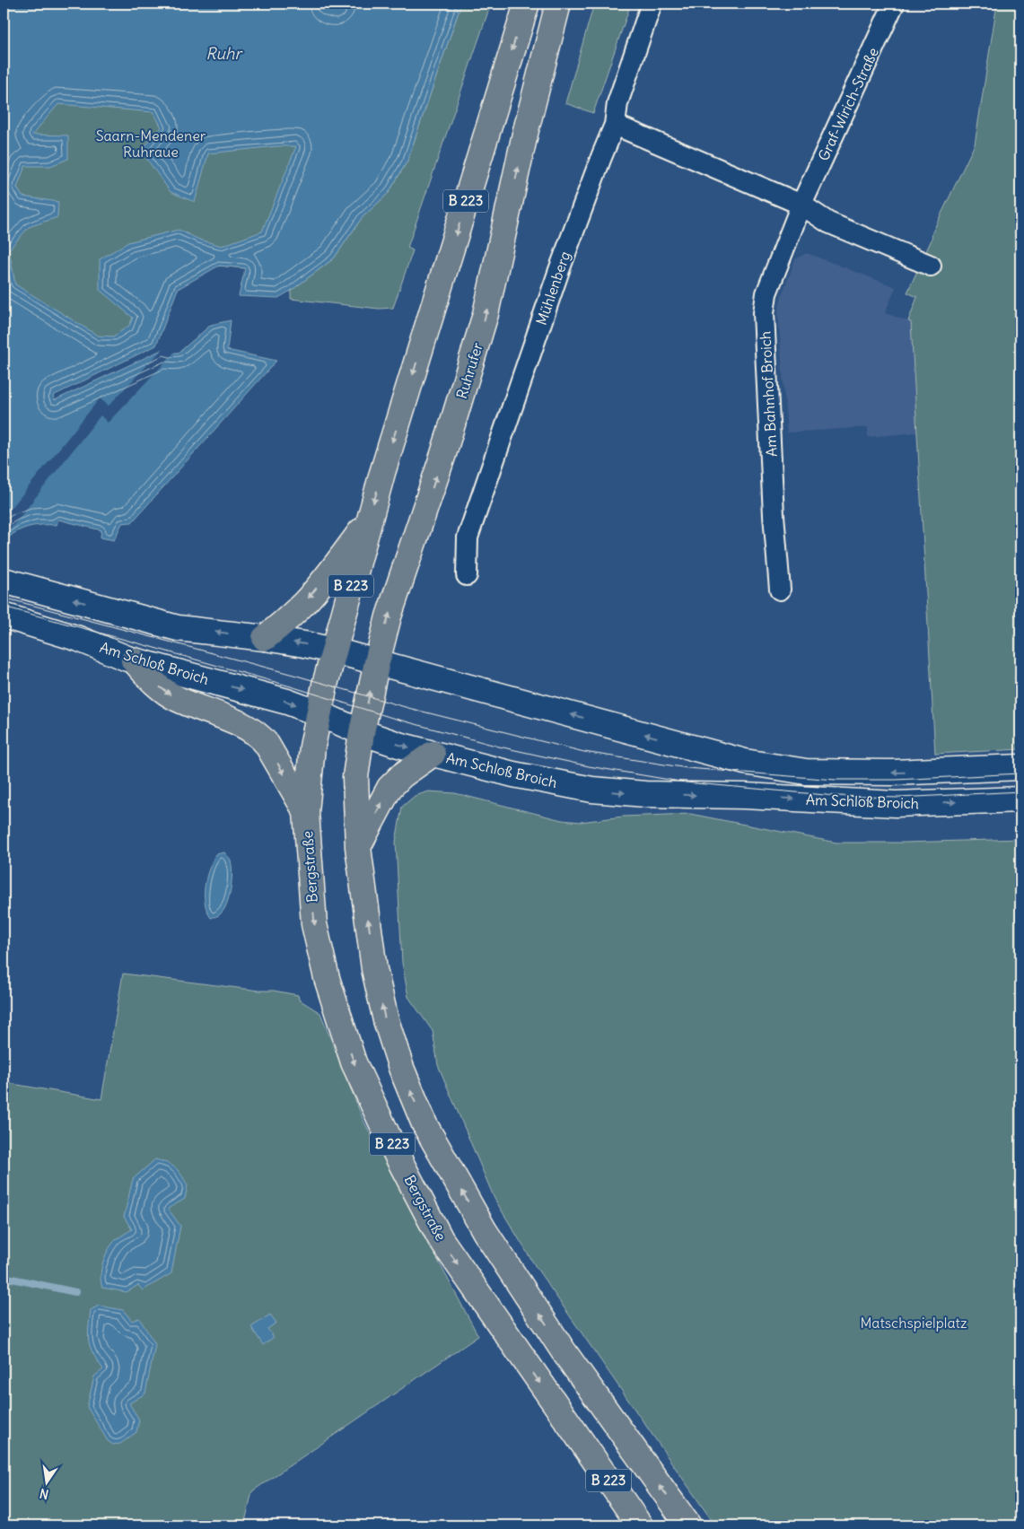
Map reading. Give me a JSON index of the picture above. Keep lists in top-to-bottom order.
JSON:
{
  "streets": {
    "main road": [
      "B 223",
      "Ruhrufer",
      "Am Schloß Broich",
      "Bergstraße"
    ],
    "street": ["Graf-Wirich-Straße", "Mühlenberg", "Am Bahnhof Broich"]
  },
  "crossings": [
    ["Graf-Wirich-Straße", "Am Bahnhof Broich"],
    ["B 223", "Ruhrufer"],
    ["B 223", "Am Schloß Broich"],
    ["B 223", "Bergstraße"],
    ["Ruhrufer", "Am Schloß Broich"],
    ["Am Schloß Broich", "Bergstraße"]
  ],
  "water": ["Ruhr"],
  "parks": ["Saarn-Mendener Ruhraue", "Matschspielplatz"],
  "north": "bottom"
}
